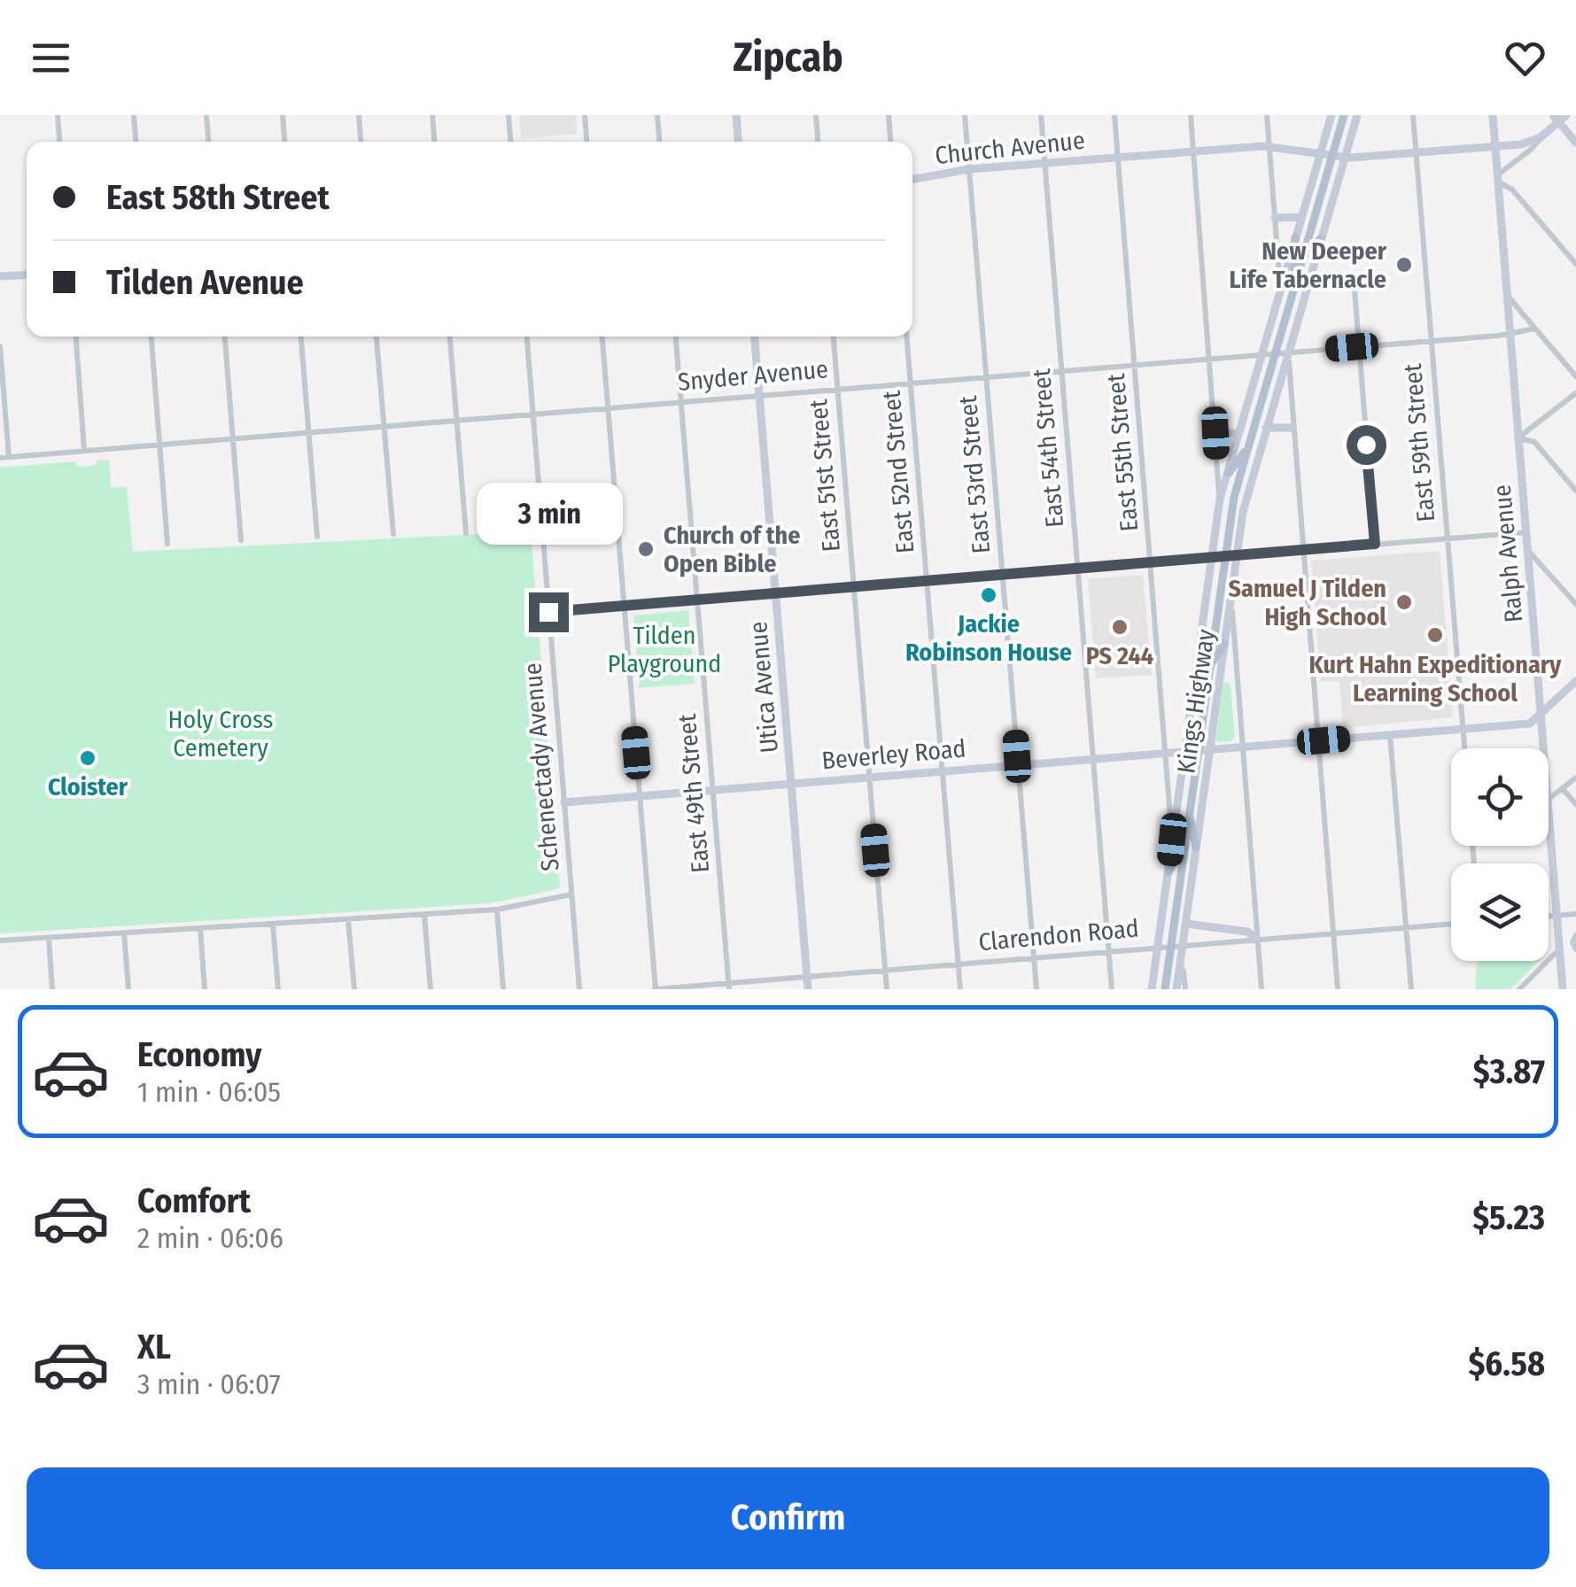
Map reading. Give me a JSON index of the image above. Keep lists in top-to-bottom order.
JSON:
{
  "streets": {
    "main road": ["Kings Highway"],
    "street": [
      "Church Avenue",
      "Snyder Avenue",
      "East 59th Street",
      "East 54th Street",
      "East 55th Street",
      "East 52nd Street",
      "East 53rd Street",
      "East 51st Street",
      "Ralph Avenue",
      "Utica Avenue",
      "Beverley Road",
      "Schenectady Avenue",
      "East 49th Street",
      "Clarendon Road"
    ]
  },
  "crossings": [
    ["Church Avenue", "East 59th Street"],
    ["Church Avenue", "East 54th Street"],
    ["Church Avenue", "East 55th Street"],
    ["Church Avenue", "East 53rd Street"],
    ["Church Avenue", "Ralph Avenue"],
    ["Church Avenue", "Kings Highway"],
    ["Snyder Avenue", "East 59th Street"],
    ["Snyder Avenue", "East 54th Street"],
    ["Snyder Avenue", "East 55th Street"],
    ["Snyder Avenue", "East 52nd Street"],
    ["Snyder Avenue", "East 53rd Street"],
    ["Snyder Avenue", "East 51st Street"],
    ["Snyder Avenue", "Ralph Avenue"],
    ["Snyder Avenue", "Utica Avenue"],
    ["Snyder Avenue", "Kings Highway"],
    ["Snyder Avenue", "Schenectady Avenue"],
    ["Snyder Avenue", "East 49th Street"],
    ["East 59th Street", "Beverley Road"],
    ["East 54th Street", "Beverley Road"],
    ["East 54th Street", "Clarendon Road"],
    ["East 55th Street", "Kings Highway"],
    ["East 55th Street", "Beverley Road"],
    ["East 52nd Street", "Beverley Road"],
    ["East 52nd Street", "Clarendon Road"],
    ["East 53rd Street", "Beverley Road"],
    ["East 53rd Street", "Clarendon Road"],
    ["East 51st Street", "Beverley Road"],
    ["East 51st Street", "Clarendon Road"],
    ["Ralph Avenue", "Beverley Road"],
    ["Utica Avenue", "Beverley Road"],
    ["Utica Avenue", "Clarendon Road"],
    ["Kings Highway", "Beverley Road"],
    ["Kings Highway", "Clarendon Road"],
    ["Beverley Road", "Schenectady Avenue"],
    ["Beverley Road", "East 49th Street"],
    ["East 49th Street", "Clarendon Road"]
  ],
  "parks": ["Tilden Playground", "Holy Cross Cemetery"],
  "places": [
    "New Deeper Life Tabernacle",
    "Church of the Open Bible",
    "Jackie Robinson House",
    "Samuel J Tilden High School",
    "PS 244",
    "Kurt Hahn Expeditionary Learning School",
    "Cloister"
  ],
  "page": {
    "header": "Zipcab",
    "banner": ["East 58th Street", "Tilden Avenue"],
    "bubble": "3 min",
    "list": [
      {
        "name": "Economy",
        "note": "1 min · 06:05",
        "value": "$3.87"
      },
      {
        "name": "Comfort",
        "note": "2 min · 06:06",
        "value": "$5.23"
      },
      {
        "name": "XL",
        "note": "3 min · 06:07",
        "value": "$6.58"
      }
    ],
    "buttons": "Confirm"
  }
}
